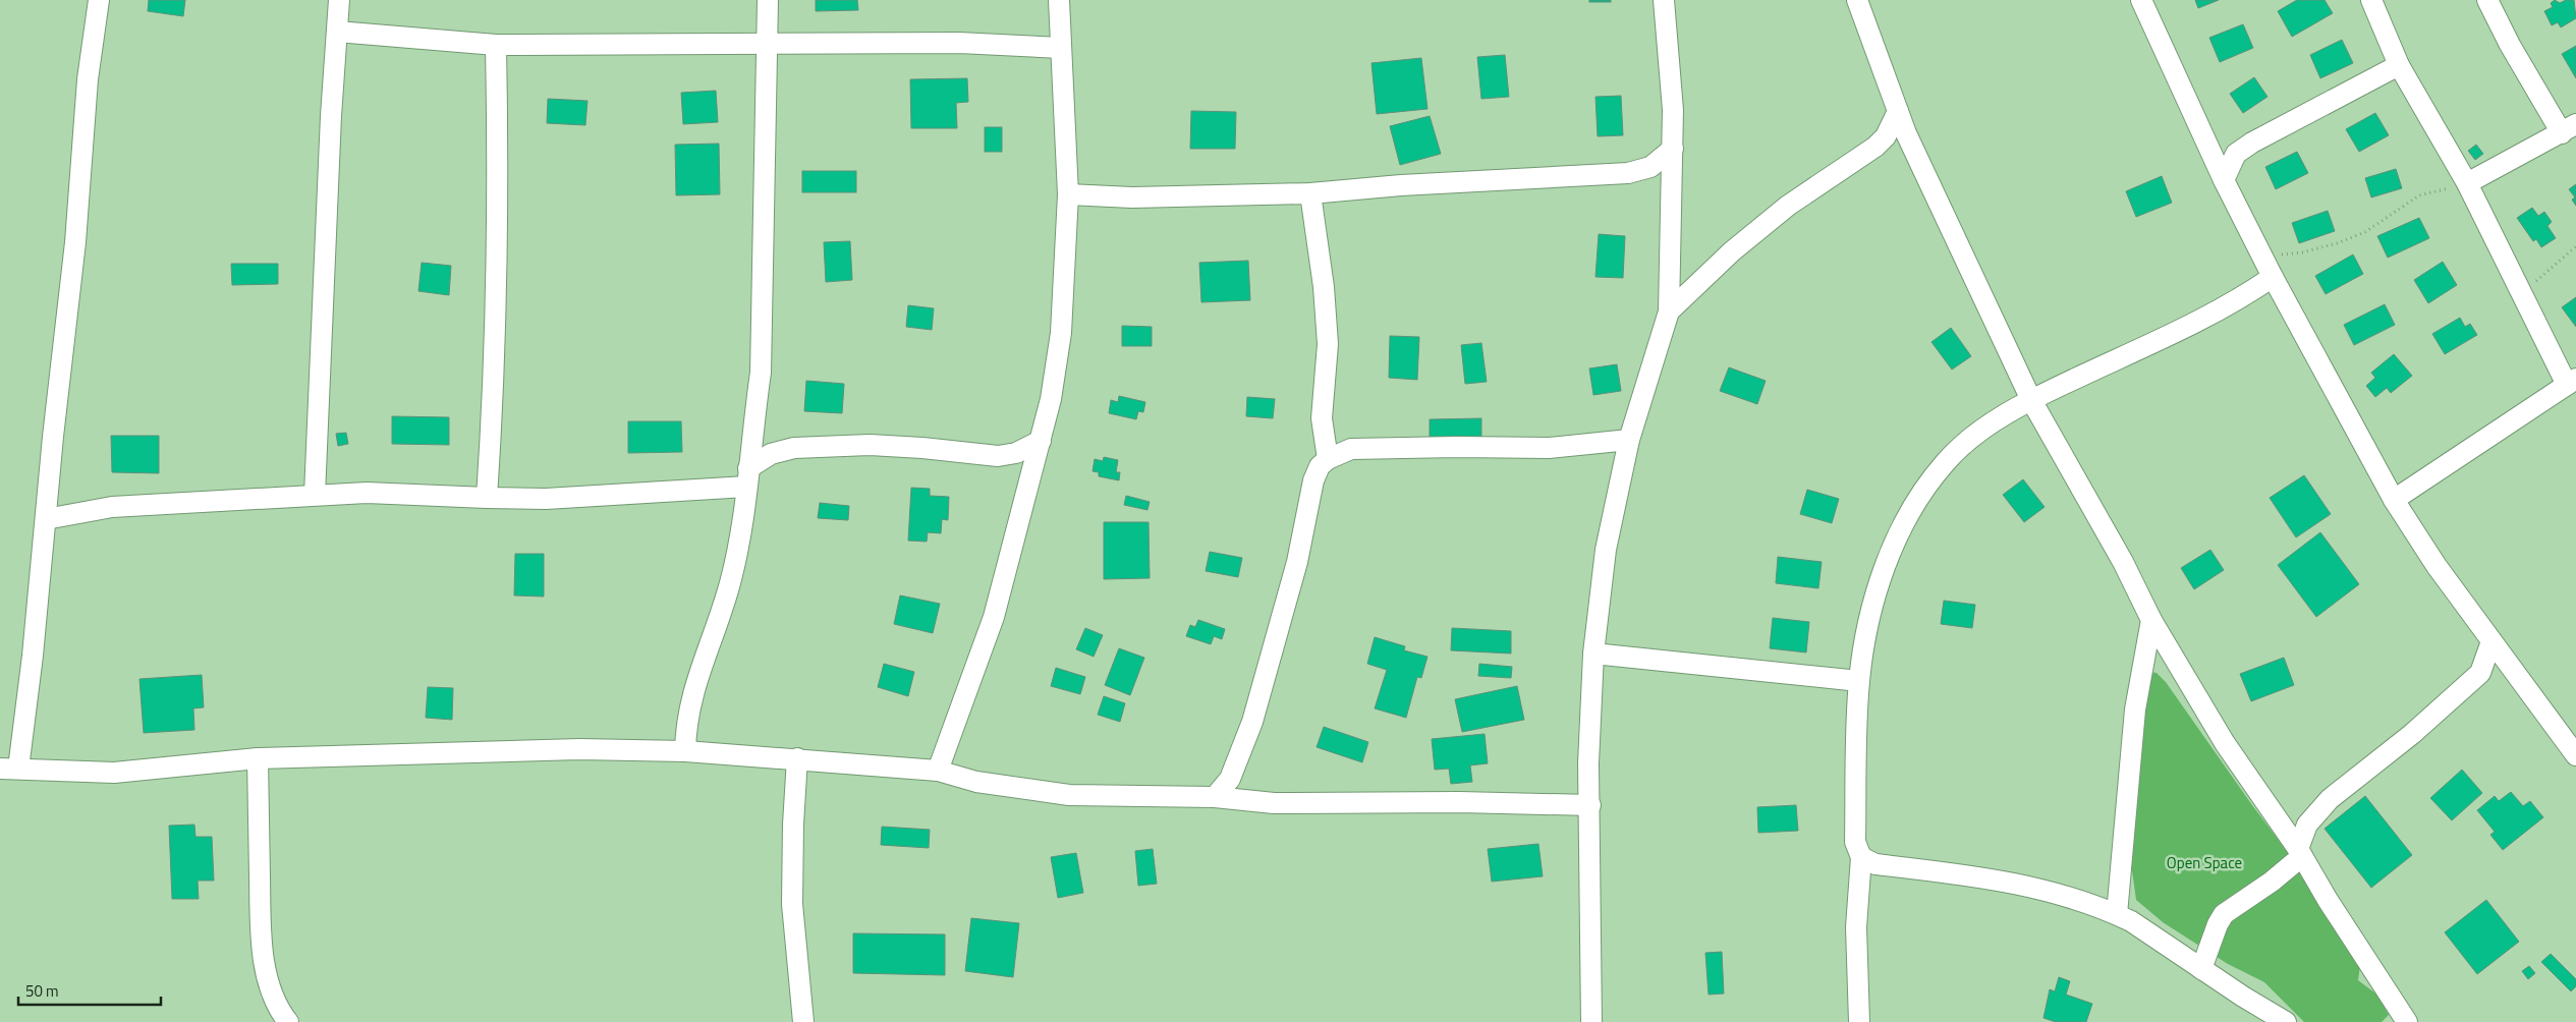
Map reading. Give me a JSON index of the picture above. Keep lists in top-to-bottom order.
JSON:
{
  "parks": ["Open Space"],
  "scale_bar": "50 m"
}
